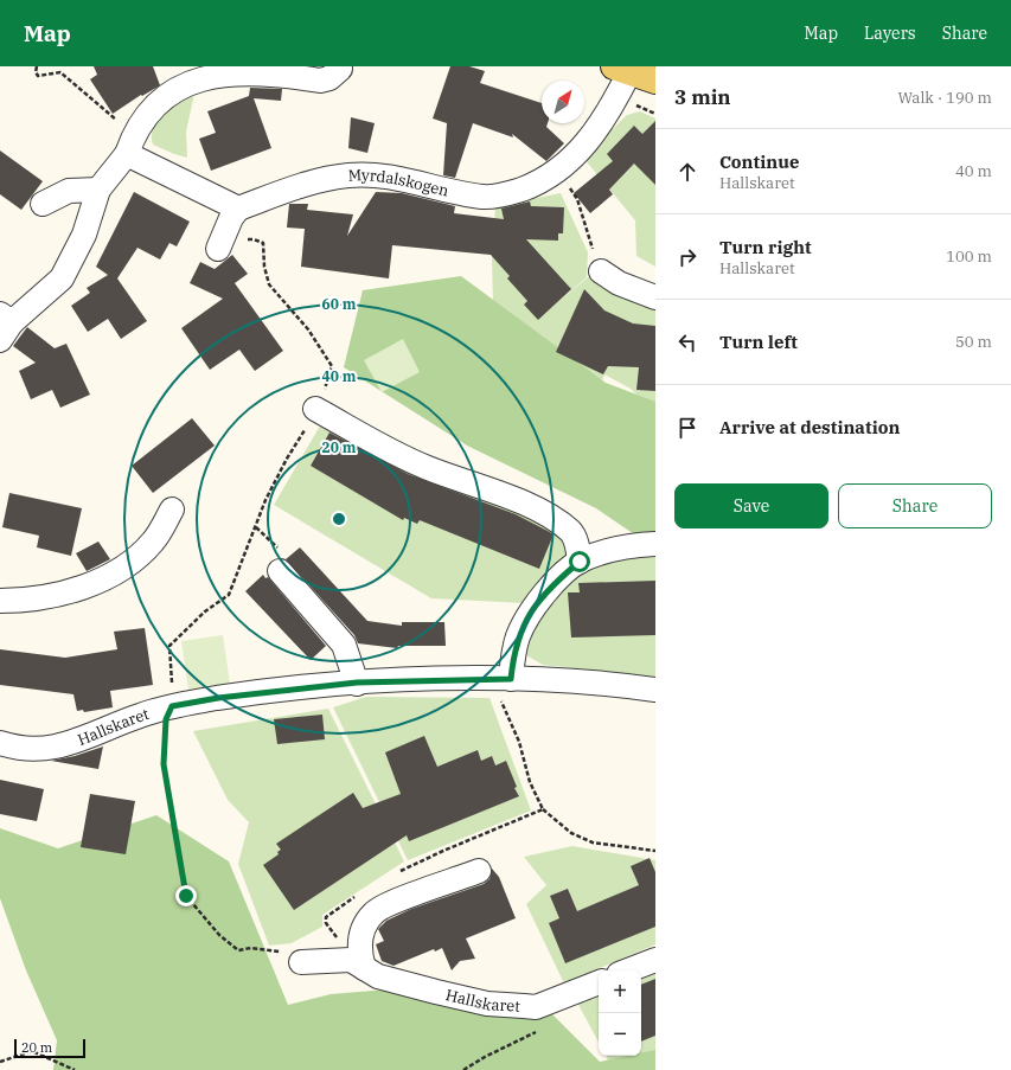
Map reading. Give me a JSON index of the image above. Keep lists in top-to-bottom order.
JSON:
{
  "streets": {
    "main road": ["Myrdalskogen"],
    "street": ["Hallskaret"]
  },
  "scale_bar": "20 m",
  "north": "top right",
  "page": {
    "header": "Map",
    "nav": ["Map", "Layers", "Share"],
    "heading": ["3 min", "Walk · 190 m"],
    "list": [
      ["Continue", "Hallskaret", "40 m"],
      ["Turn right", "Hallskaret", "100 m"],
      ["Turn left", "50 m"],
      "Arrive at destination"
    ],
    "buttons": ["Save", "Share"],
    "map_buttons": ["+", "−"],
    "scale": "20 m"
  },
  "rings": ["60 m", "40 m", "20 m"]
}
